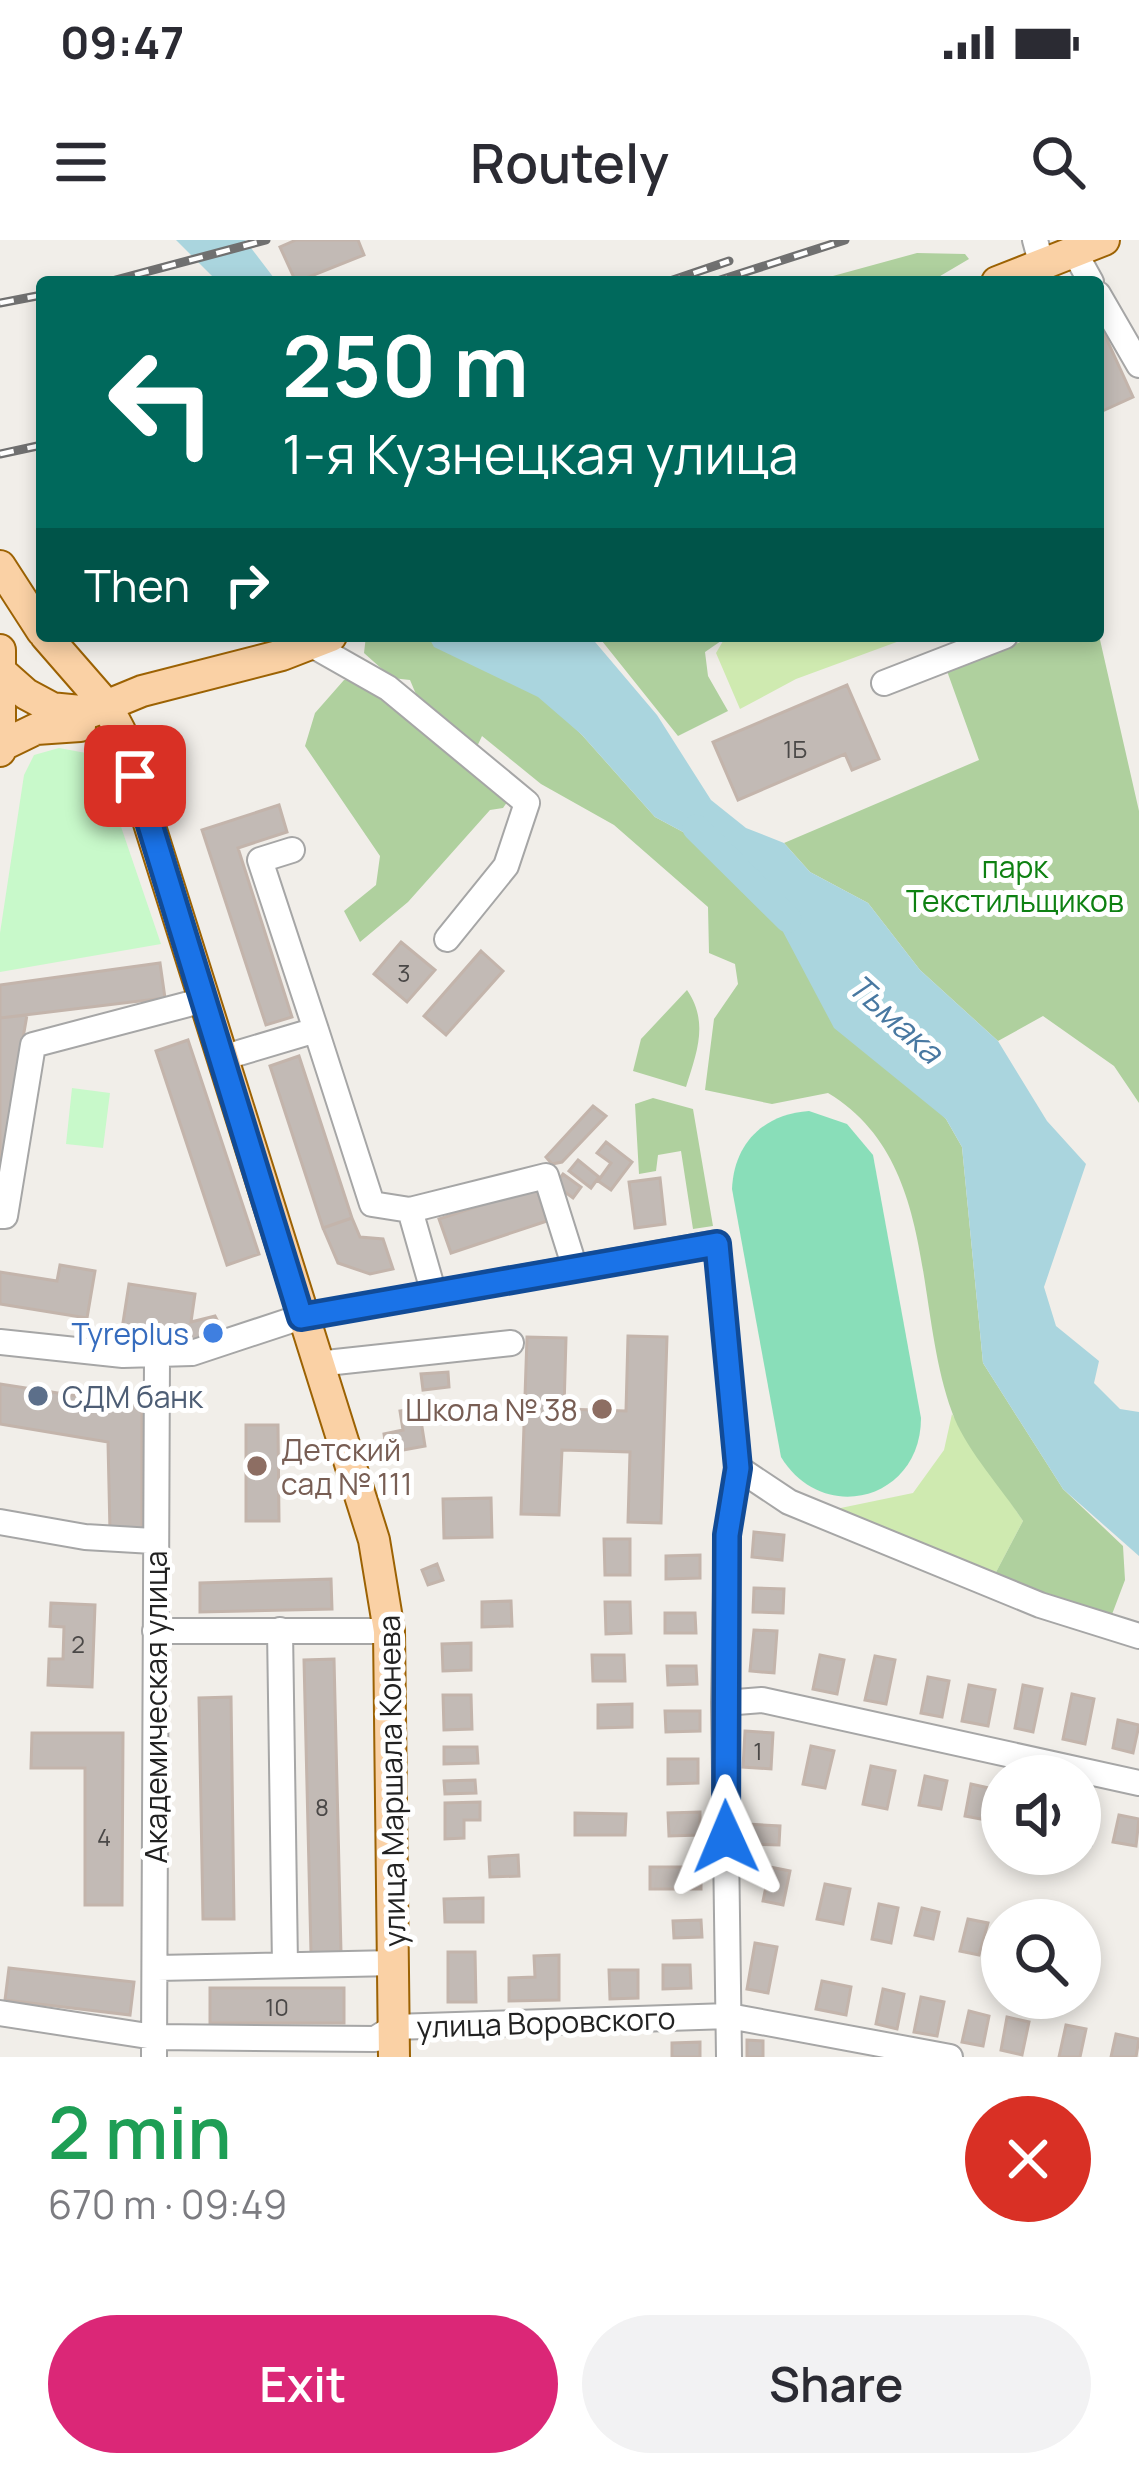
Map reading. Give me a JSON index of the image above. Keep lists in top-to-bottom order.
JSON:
{
  "streets": {
    "main road": ["улица Маршала Конева"],
    "street": ["Академическая улица", "улица Воровского"]
  },
  "crossings": [
    ["Академическая улица", "улица Воровского"],
    ["улица Маршала Конева", "улица Воровского"]
  ],
  "water": ["Тьмака"],
  "parks": ["парк Текстильщиков"],
  "places": [
    "Tyreplus",
    "СДМ банк",
    "Школа № 38",
    "Детский сад № 111"
  ],
  "house_numbers": [
    "1Б",
    "3",
    "2",
    "1",
    "8",
    "4",
    "10"
  ],
  "page": {
    "status": "09:47",
    "header": "Routely",
    "turn": ["250 m", "1-я Кузнецкая улица"],
    "then": "Then",
    "heading": ["2 min", "670 m · 09:49"],
    "buttons": ["Exit", "Share"]
  }
}
